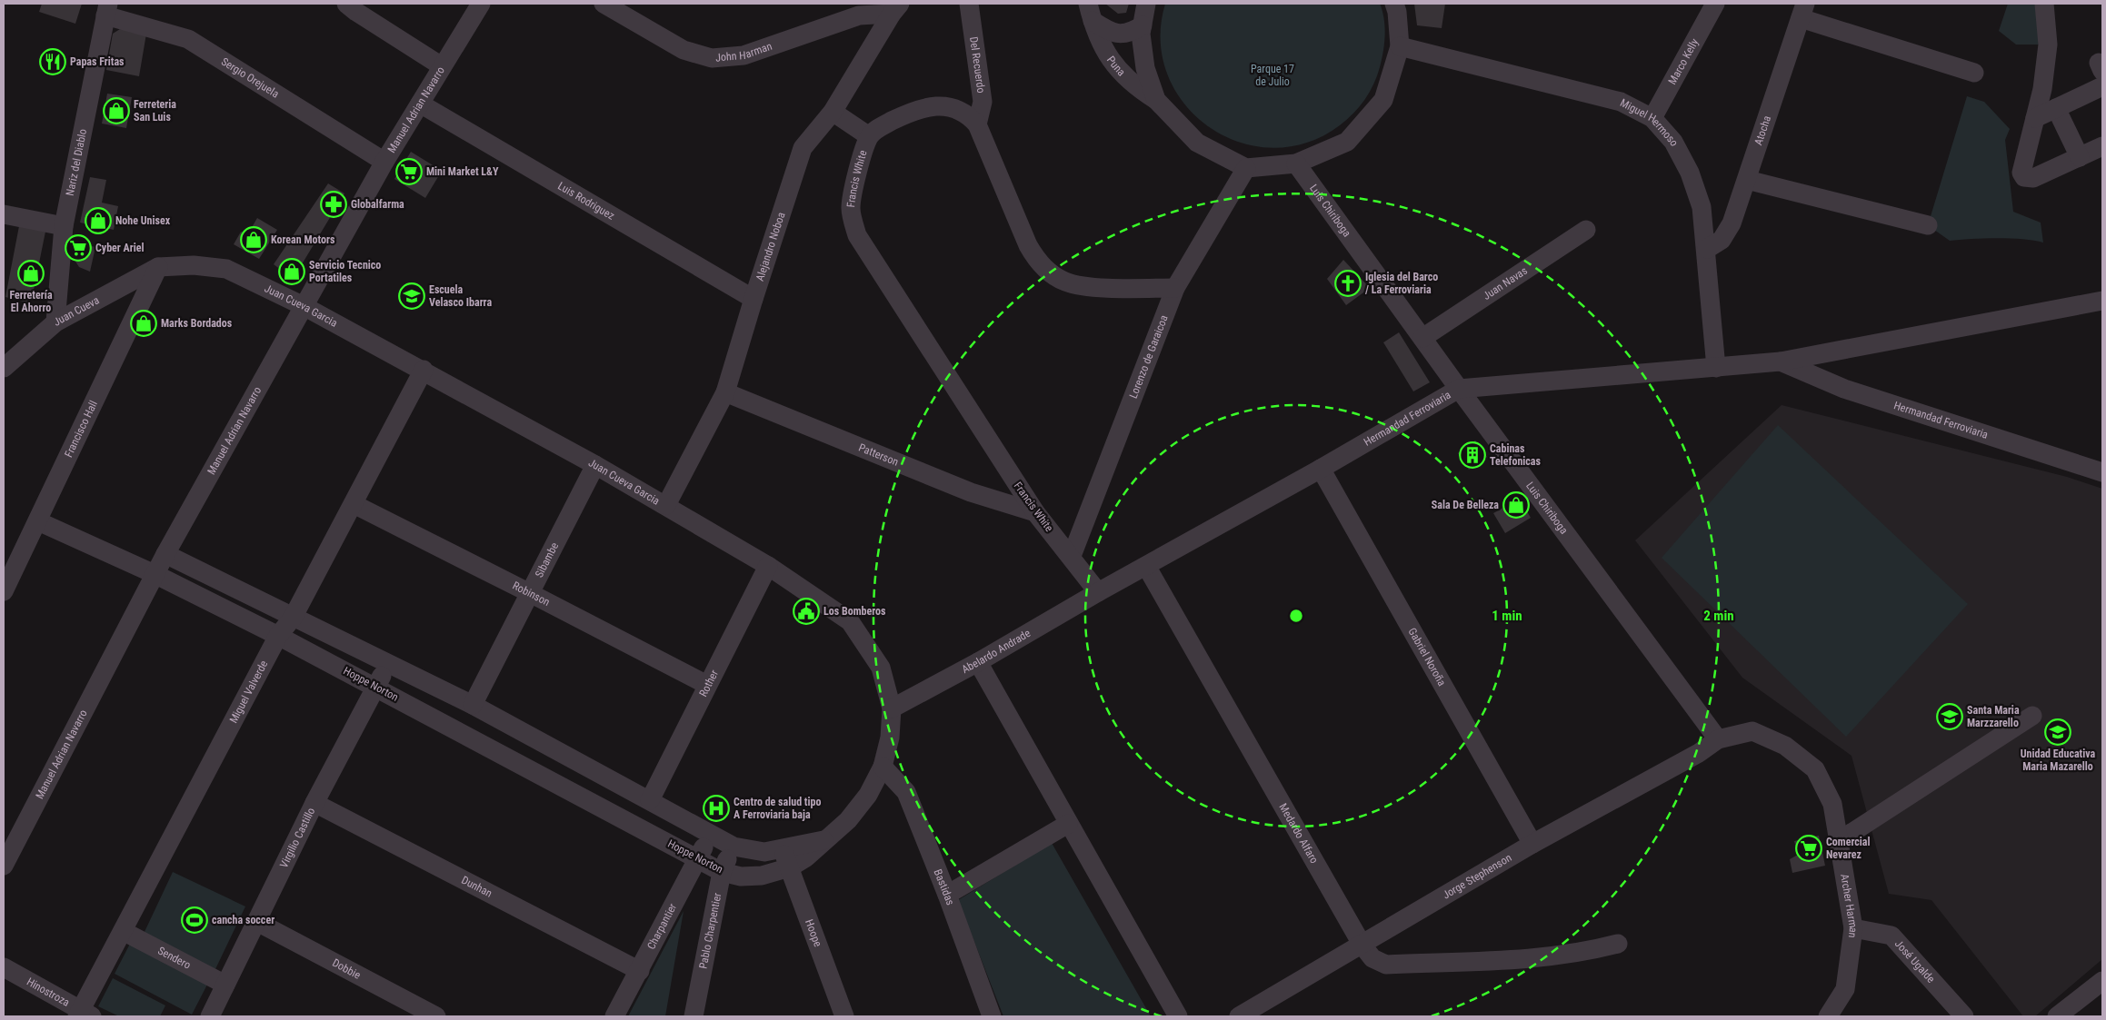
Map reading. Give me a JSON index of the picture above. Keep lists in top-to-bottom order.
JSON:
{
  "streets": {
    "street": [
      "John Harman",
      "Marco Kelly",
      "Del Recuerdo",
      "Puna",
      "Sergio Orejuela",
      "Manuel Adrian Navarro",
      "Miguel Hermoso",
      "Atocha",
      "Nariz del Diablo",
      "Francis White",
      "Luis Rodriguez",
      "Luis Chiriboga",
      "Alejandro Noboa",
      "Juan Navas",
      "Juan Cueva Garcia",
      "Juan Cueva",
      "Lorenzo de Garaicoa",
      "Hermandad Ferroviaria",
      "Francisco Hall",
      "Patterson",
      "Sibambe",
      "Robinson",
      "Abelardo Andrade",
      "Gabriel Noroña",
      "Rother",
      "Hoppe Norton",
      "Miguel Valverde",
      "Medardo Alfaro",
      "Virgilio Castillo",
      "Jorge Stephenson",
      "Dunhan",
      "Bastidas",
      "Archer Harman",
      "Charpantier",
      "Pablo Charpentier",
      "Hoope",
      "Sendero",
      "José Ugalde",
      "Dobbie",
      "Hinostroza"
    ]
  },
  "crossings": [
    ["John Harman", "Alejandro Noboa"],
    ["Marco Kelly", "Miguel Hermoso"],
    ["Del Recuerdo", "Francis White"],
    ["Sergio Orejuela", "Manuel Adrian Navarro"],
    ["Sergio Orejuela", "Nariz del Diablo"],
    ["Manuel Adrian Navarro", "Luis Rodriguez"],
    ["Manuel Adrian Navarro", "Juan Cueva Garcia"],
    ["Manuel Adrian Navarro", "Hoppe Norton"],
    ["Miguel Hermoso", "Atocha"],
    ["Miguel Hermoso", "Hermandad Ferroviaria"],
    ["Nariz del Diablo", "Juan Cueva"],
    ["Francis White", "Lorenzo de Garaicoa"],
    ["Francis White", "Hermandad Ferroviaria"],
    ["Francis White", "Patterson"],
    ["Francis White", "Abelardo Andrade"],
    ["Luis Rodriguez", "Alejandro Noboa"],
    ["Luis Chiriboga", "Juan Navas"],
    ["Luis Chiriboga", "Hermandad Ferroviaria"],
    ["Luis Chiriboga", "Jorge Stephenson"],
    ["Luis Chiriboga", "Archer Harman"],
    ["Alejandro Noboa", "Juan Cueva Garcia"],
    ["Alejandro Noboa", "Patterson"],
    ["Juan Cueva Garcia", "Juan Cueva"],
    ["Juan Cueva Garcia", "Francisco Hall"],
    ["Juan Cueva Garcia", "Sibambe"],
    ["Juan Cueva Garcia", "Abelardo Andrade"],
    ["Juan Cueva Garcia", "Rother"],
    ["Juan Cueva Garcia", "Hoppe Norton"],
    ["Juan Cueva Garcia", "Miguel Valverde"],
    ["Juan Cueva Garcia", "Bastidas"],
    ["Juan Cueva", "Francisco Hall"],
    ["Hermandad Ferroviaria", "Abelardo Andrade"],
    ["Hermandad Ferroviaria", "Gabriel Noroña"],
    ["Hermandad Ferroviaria", "Medardo Alfaro"],
    ["Francisco Hall", "Hoppe Norton"],
    ["Sibambe", "Robinson"],
    ["Robinson", "Rother"],
    ["Robinson", "Miguel Valverde"],
    ["Gabriel Noroña", "Jorge Stephenson"],
    ["Hoppe Norton", "Miguel Valverde"],
    ["Hoppe Norton", "Virgilio Castillo"],
    ["Hoppe Norton", "Charpantier"],
    ["Hoppe Norton", "Pablo Charpentier"],
    ["Hoppe Norton", "Hoope"],
    ["Miguel Valverde", "Sendero"],
    ["Miguel Valverde", "Hinostroza"],
    ["Medardo Alfaro", "Jorge Stephenson"],
    ["Virgilio Castillo", "Dunhan"],
    ["Virgilio Castillo", "Sendero"],
    ["Virgilio Castillo", "Dobbie"],
    ["Jorge Stephenson", "Archer Harman"],
    ["Dunhan", "Charpantier"],
    ["Archer Harman", "José Ugalde"]
  ],
  "parks": ["Parque 17 de Julio"],
  "places": {
    "restaurant": ["Papas Fritas"],
    "shop": [
      "Ferreteria San Luis",
      "Nohe Unisex",
      "Korean Motors",
      "Servicio Tecnico Portatiles",
      "Ferretería El Ahorro",
      "Marks Bordados",
      "Sala De Belleza"
    ],
    "supermarket": ["Mini Market L&Y", "Cyber Ariel", "Comercial Nevarez"],
    "pharmacy": ["Globalfarma"],
    "church": ["Iglesia del Barco / La Ferroviaria"],
    "school or university": ["Escuela Velasco Ibarra", "Santa Maria Marzzarello", "Unidad Educativa Maria Mazarello"],
    "building": ["Cabinas Telefonicas"],
    "public building": ["Los Bomberos"],
    "hospital": ["Centro de salud tipo A Ferroviaria baja"],
    "sports": ["cancha soccer"]
  },
  "rings": ["1 min", "2 min"]
}
